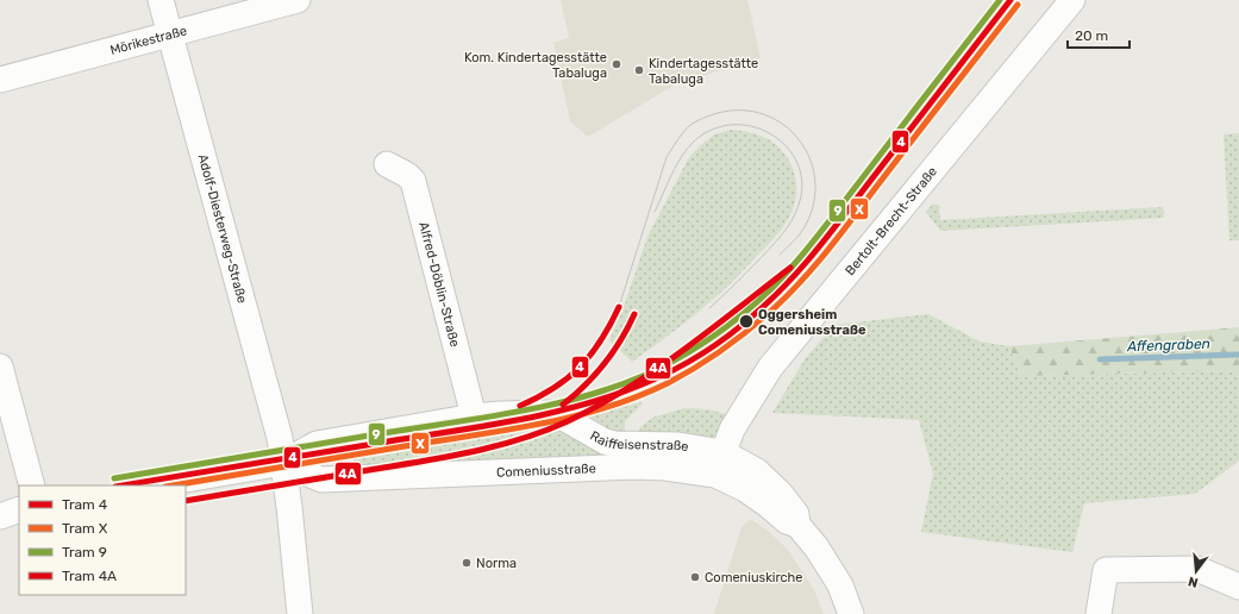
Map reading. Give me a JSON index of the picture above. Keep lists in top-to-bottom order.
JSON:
{
  "streets": {
    "street": [
      "Mörikestraße",
      "Bertolt-Brecht-Straße",
      "Adolf-Diesterweg-Straße",
      "Alfred-Döblin-Straße",
      "Raiffeisenstraße",
      "Comeniusstraße"
    ]
  },
  "crossings": [
    ["Mörikestraße", "Adolf-Diesterweg-Straße"],
    ["Bertolt-Brecht-Straße", "Raiffeisenstraße"],
    ["Bertolt-Brecht-Straße", "Comeniusstraße"],
    ["Adolf-Diesterweg-Straße", "Raiffeisenstraße"],
    ["Adolf-Diesterweg-Straße", "Comeniusstraße"],
    ["Alfred-Döblin-Straße", "Raiffeisenstraße"],
    ["Raiffeisenstraße", "Comeniusstraße"]
  ],
  "water": ["Affengraben"],
  "places": [
    "Kom. Kindertagesstätte Tabaluga",
    "Kindertagesstätte Tabaluga",
    "Oggersheim Comeniusstraße",
    "Norma",
    "Comeniuskirche"
  ],
  "lines": [
    "tram line 4",
    "tram line 9",
    "tram line X",
    "tram line 4A"
  ],
  "legend": [
    "Tram 4",
    "Tram X",
    "Tram 9",
    "Tram 4A"
  ],
  "scale_bar": "20 m",
  "north": "bottom"
}
